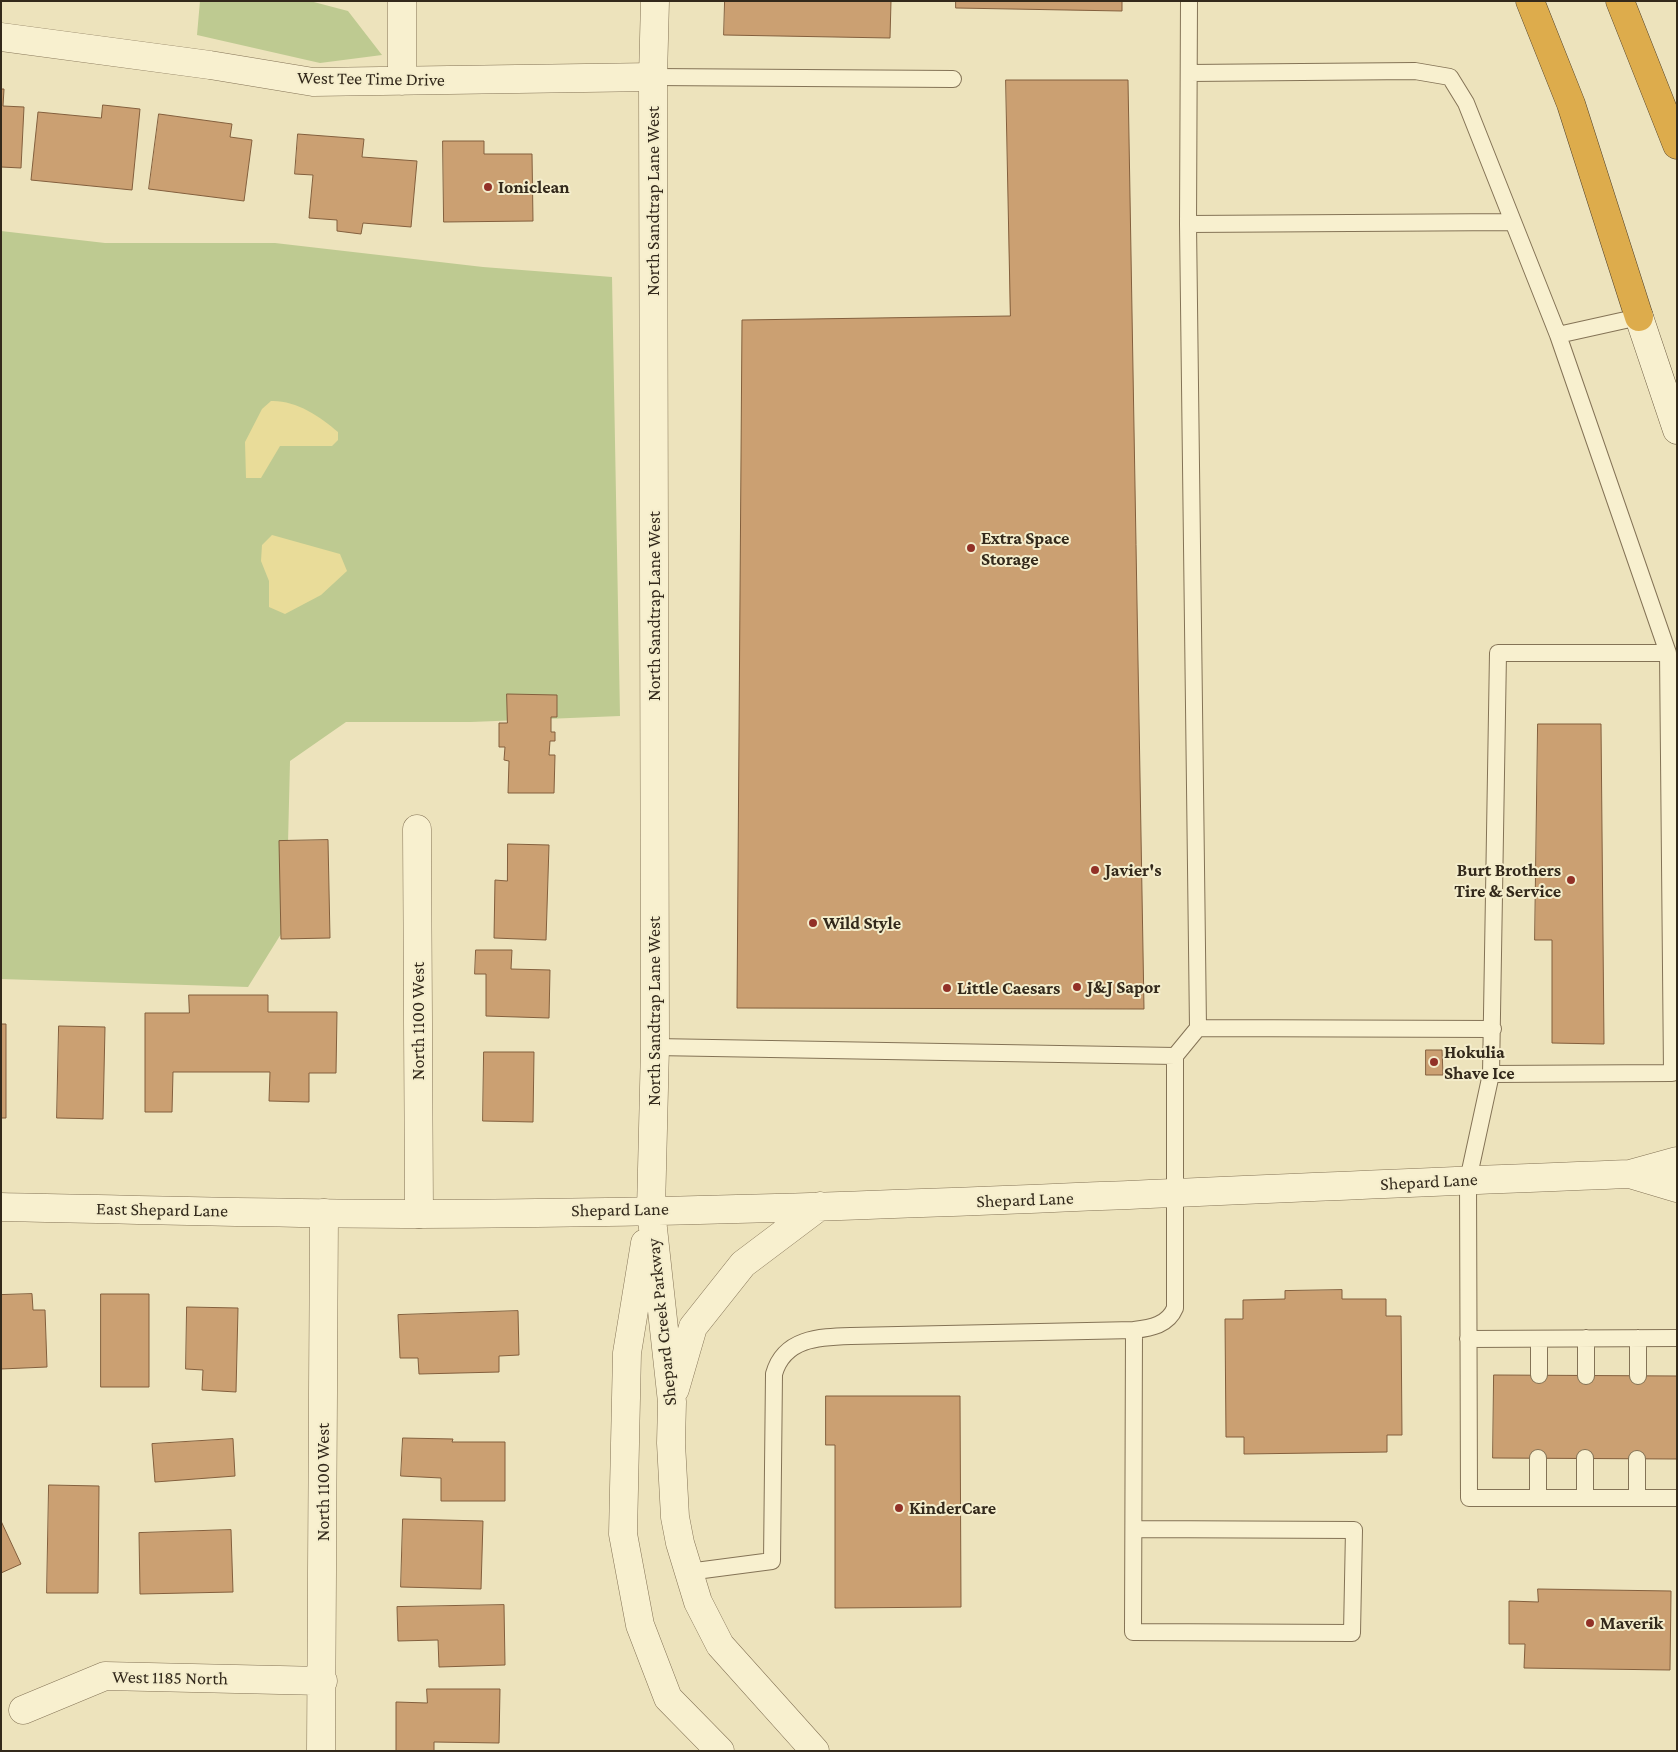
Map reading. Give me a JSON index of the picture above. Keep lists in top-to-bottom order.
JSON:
{
  "streets": {
    "street": [
      "West Tee Time Drive",
      "North Sandtrap Lane West",
      "North 1100 West",
      "Shepard Lane",
      "East Shepard Lane",
      "Shepard Creek Parkway",
      "West 1185 North"
    ]
  },
  "crossings": [
    ["West Tee Time Drive", "North Sandtrap Lane West"],
    ["North Sandtrap Lane West", "Shepard Lane"],
    ["North Sandtrap Lane West", "Shepard Creek Parkway"],
    ["North 1100 West", "Shepard Lane"],
    ["North 1100 West", "East Shepard Lane"],
    ["North 1100 West", "West 1185 North"],
    ["Shepard Lane", "East Shepard Lane"],
    ["Shepard Lane", "Shepard Creek Parkway"]
  ],
  "places": [
    "Ioniclean",
    "Extra Space Storage",
    "Javier's",
    "Burt Brothers Tire & Service",
    "Wild Style",
    "J&J Sapor",
    "Little Caesars",
    "Hokulia Shave Ice",
    "KinderCare",
    "Maverik"
  ]
}
